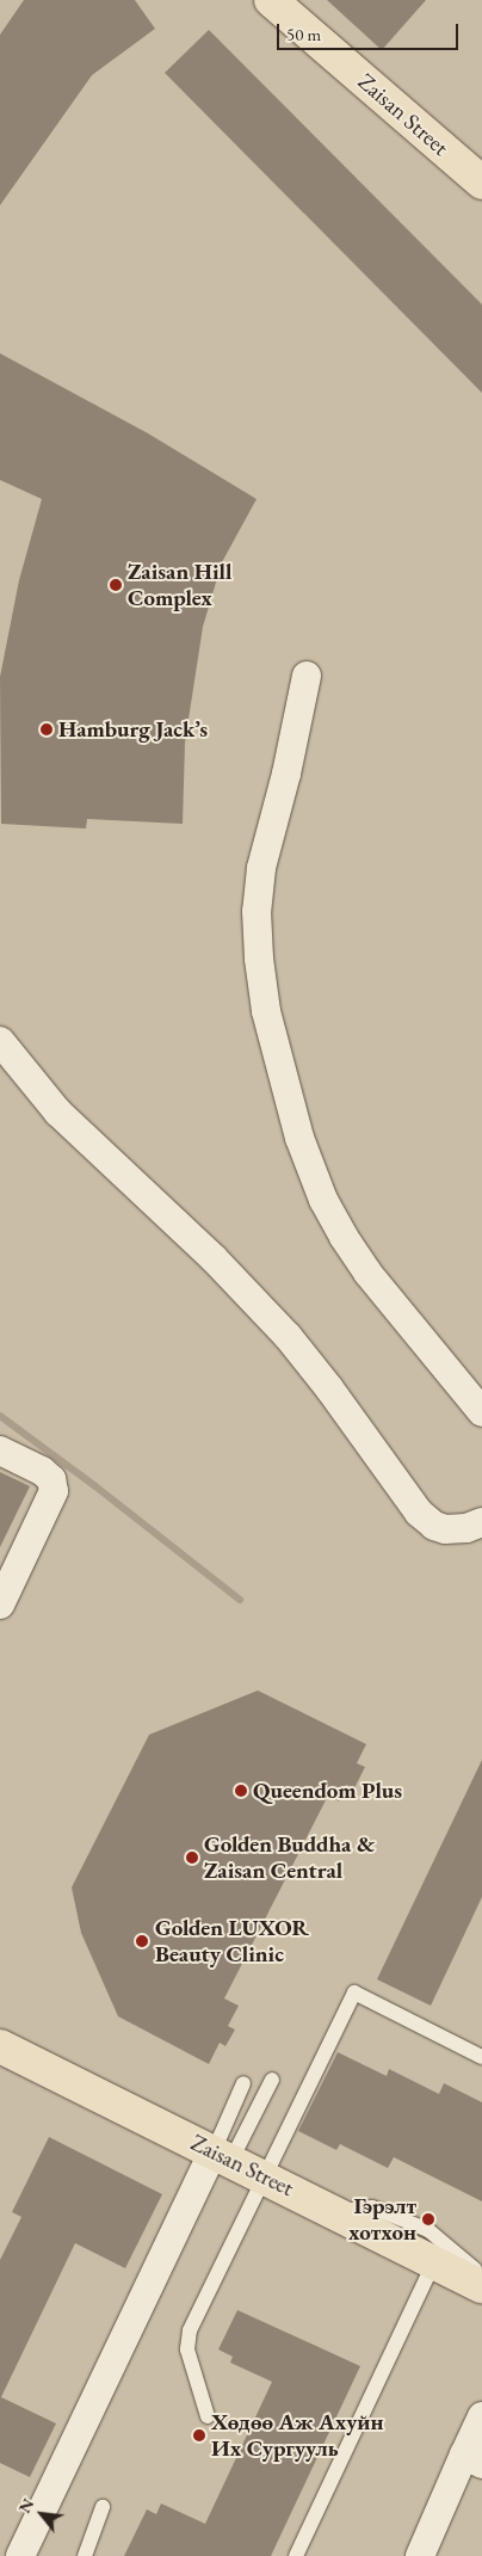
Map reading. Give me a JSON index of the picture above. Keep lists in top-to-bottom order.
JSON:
{
  "streets": {
    "main road": ["Zaisan Street"]
  },
  "places": [
    "Zaisan Hill Complex",
    "Hamburg Jack’s",
    "Queendom Plus",
    "Golden Buddha & Zaisan Central",
    "Golden LUXOR Beauty Clinic",
    "Гэрэлт хотхон",
    "Хөдөө Аж Ахуйн Их Сургууль"
  ],
  "scale_bar": "50 m",
  "north": "top left"
}
